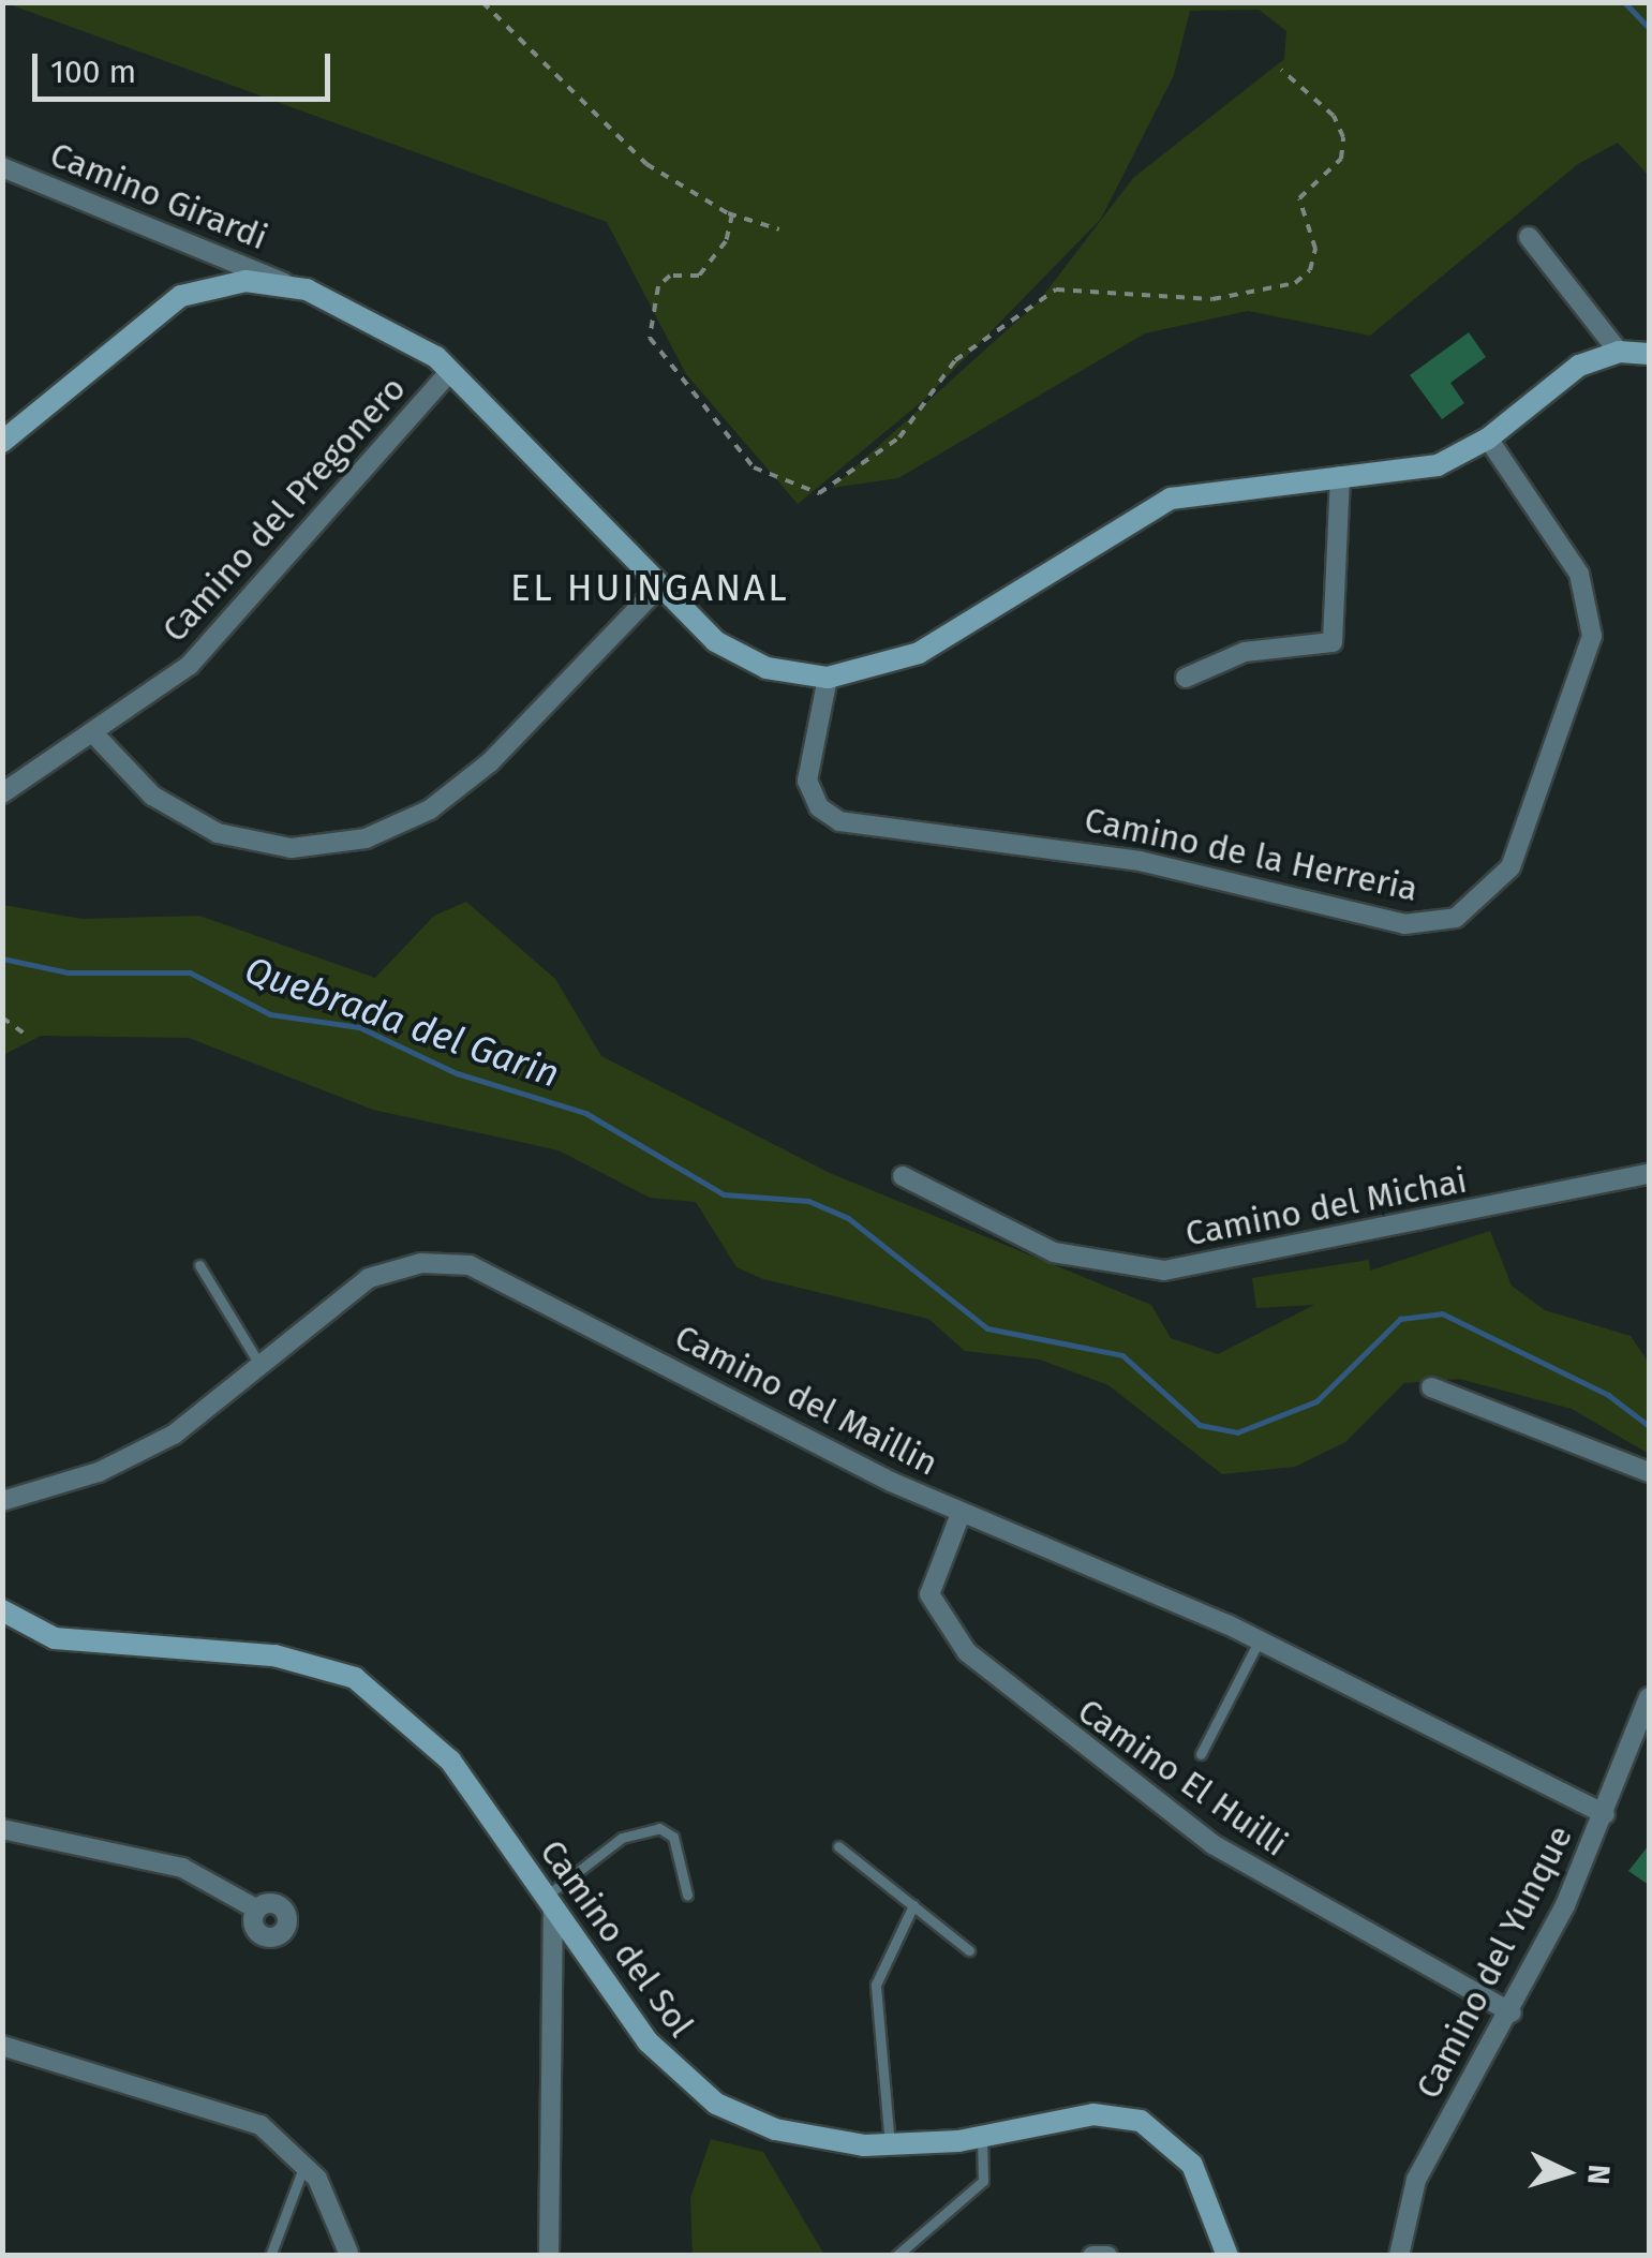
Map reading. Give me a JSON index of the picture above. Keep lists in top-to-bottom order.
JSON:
{
  "streets": {
    "street": [
      "Camino Girardi",
      "Camino del Pregonero",
      "Camino de la Herreria",
      "Camino del Michai",
      "Camino del Maillin",
      "Camino El Huilli",
      "Camino del Sol",
      "Camino del Yunque"
    ]
  },
  "crossings": [
    ["Camino del Maillin", "Camino El Huilli"],
    ["Camino del Maillin", "Camino del Yunque"],
    ["Camino El Huilli", "Camino del Yunque"]
  ],
  "districts": ["EL HUINGANAL"],
  "water": ["Quebrada del Garin"],
  "scale_bar": "100 m",
  "north": "right"
}
